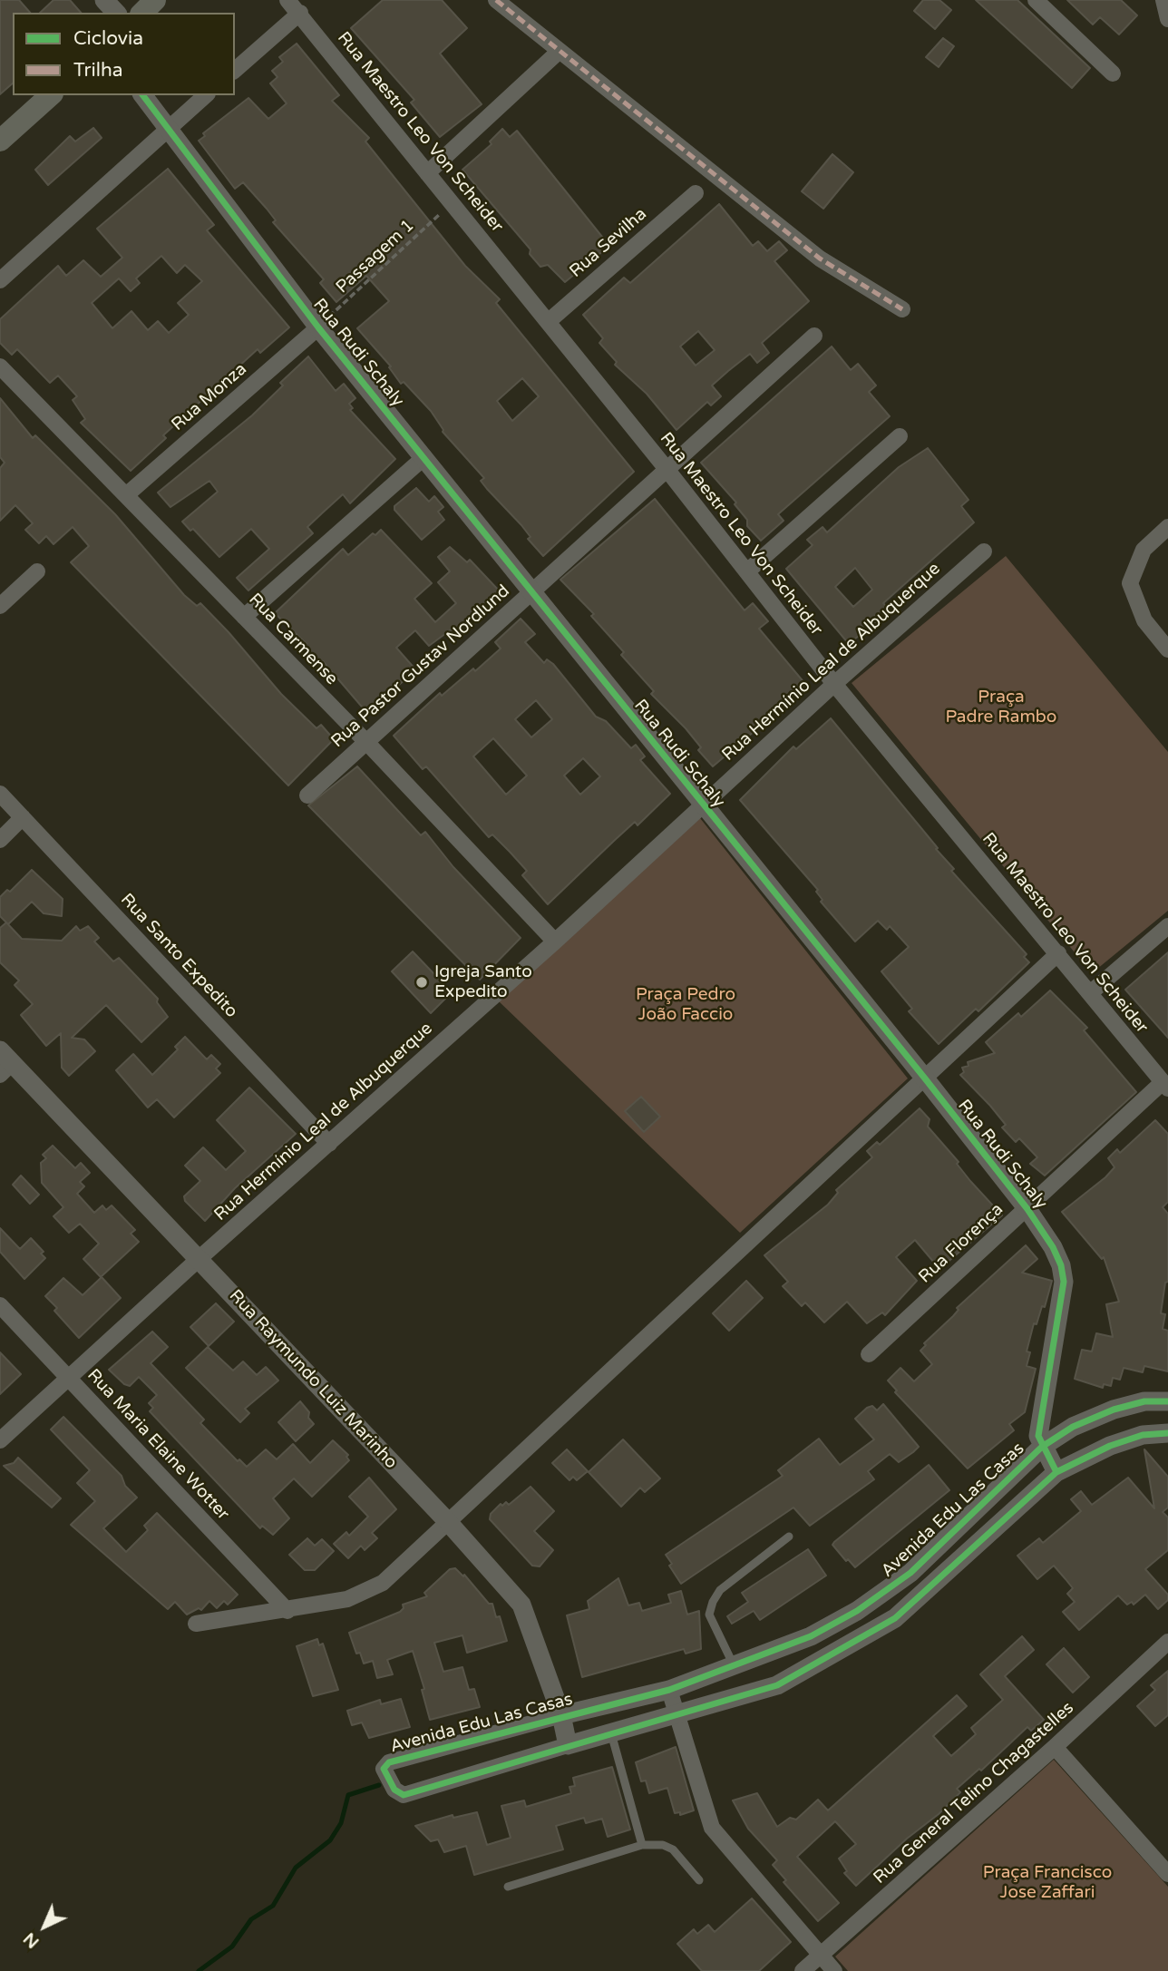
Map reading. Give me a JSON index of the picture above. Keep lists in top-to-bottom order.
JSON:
{
  "streets": {
    "street": [
      "Rua Maestro Leo Von Scheider",
      "Rua Sevilha",
      "Rua Rudi Schaly",
      "Rua Monza",
      "Rua Carmense",
      "Rua Hermínio Leal de Albuquerque",
      "Rua Pastor Gustav Nordlund",
      "Rua Santo Expedito",
      "Rua Florença",
      "Rua Raymundo Luiz Marinho",
      "Rua Maria Elaine Wotter",
      "Avenida Edu Las Casas",
      "Rua General Telino Chagastelles"
    ],
    "path": ["Passagem 1"]
  },
  "crossings": [
    ["Rua Maestro Leo Von Scheider", "Rua Sevilha"],
    ["Rua Maestro Leo Von Scheider", "Passagem 1"],
    ["Rua Maestro Leo Von Scheider", "Rua Hermínio Leal de Albuquerque"],
    ["Rua Maestro Leo Von Scheider", "Rua Pastor Gustav Nordlund"],
    ["Rua Maestro Leo Von Scheider", "Rua Florença"],
    ["Passagem 1", "Rua Rudi Schaly"],
    ["Passagem 1", "Rua Monza"],
    ["Rua Rudi Schaly", "Rua Monza"],
    ["Rua Rudi Schaly", "Rua Hermínio Leal de Albuquerque"],
    ["Rua Rudi Schaly", "Rua Pastor Gustav Nordlund"],
    ["Rua Rudi Schaly", "Rua Florença"],
    ["Rua Rudi Schaly", "Avenida Edu Las Casas"],
    ["Rua Monza", "Rua Carmense"],
    ["Rua Carmense", "Rua Hermínio Leal de Albuquerque"],
    ["Rua Carmense", "Rua Pastor Gustav Nordlund"],
    ["Rua Hermínio Leal de Albuquerque", "Rua Santo Expedito"],
    ["Rua Hermínio Leal de Albuquerque", "Rua Raymundo Luiz Marinho"],
    ["Rua Hermínio Leal de Albuquerque", "Rua Maria Elaine Wotter"],
    ["Rua Raymundo Luiz Marinho", "Avenida Edu Las Casas"]
  ],
  "parks": ["Praça Padre Rambo", "Praça Pedro João Faccio", "Praça Francisco Jose Zaffari"],
  "places": ["Igreja Santo Expedito"],
  "legend": ["Ciclovia", "Trilha"],
  "north": "bottom left"
}
